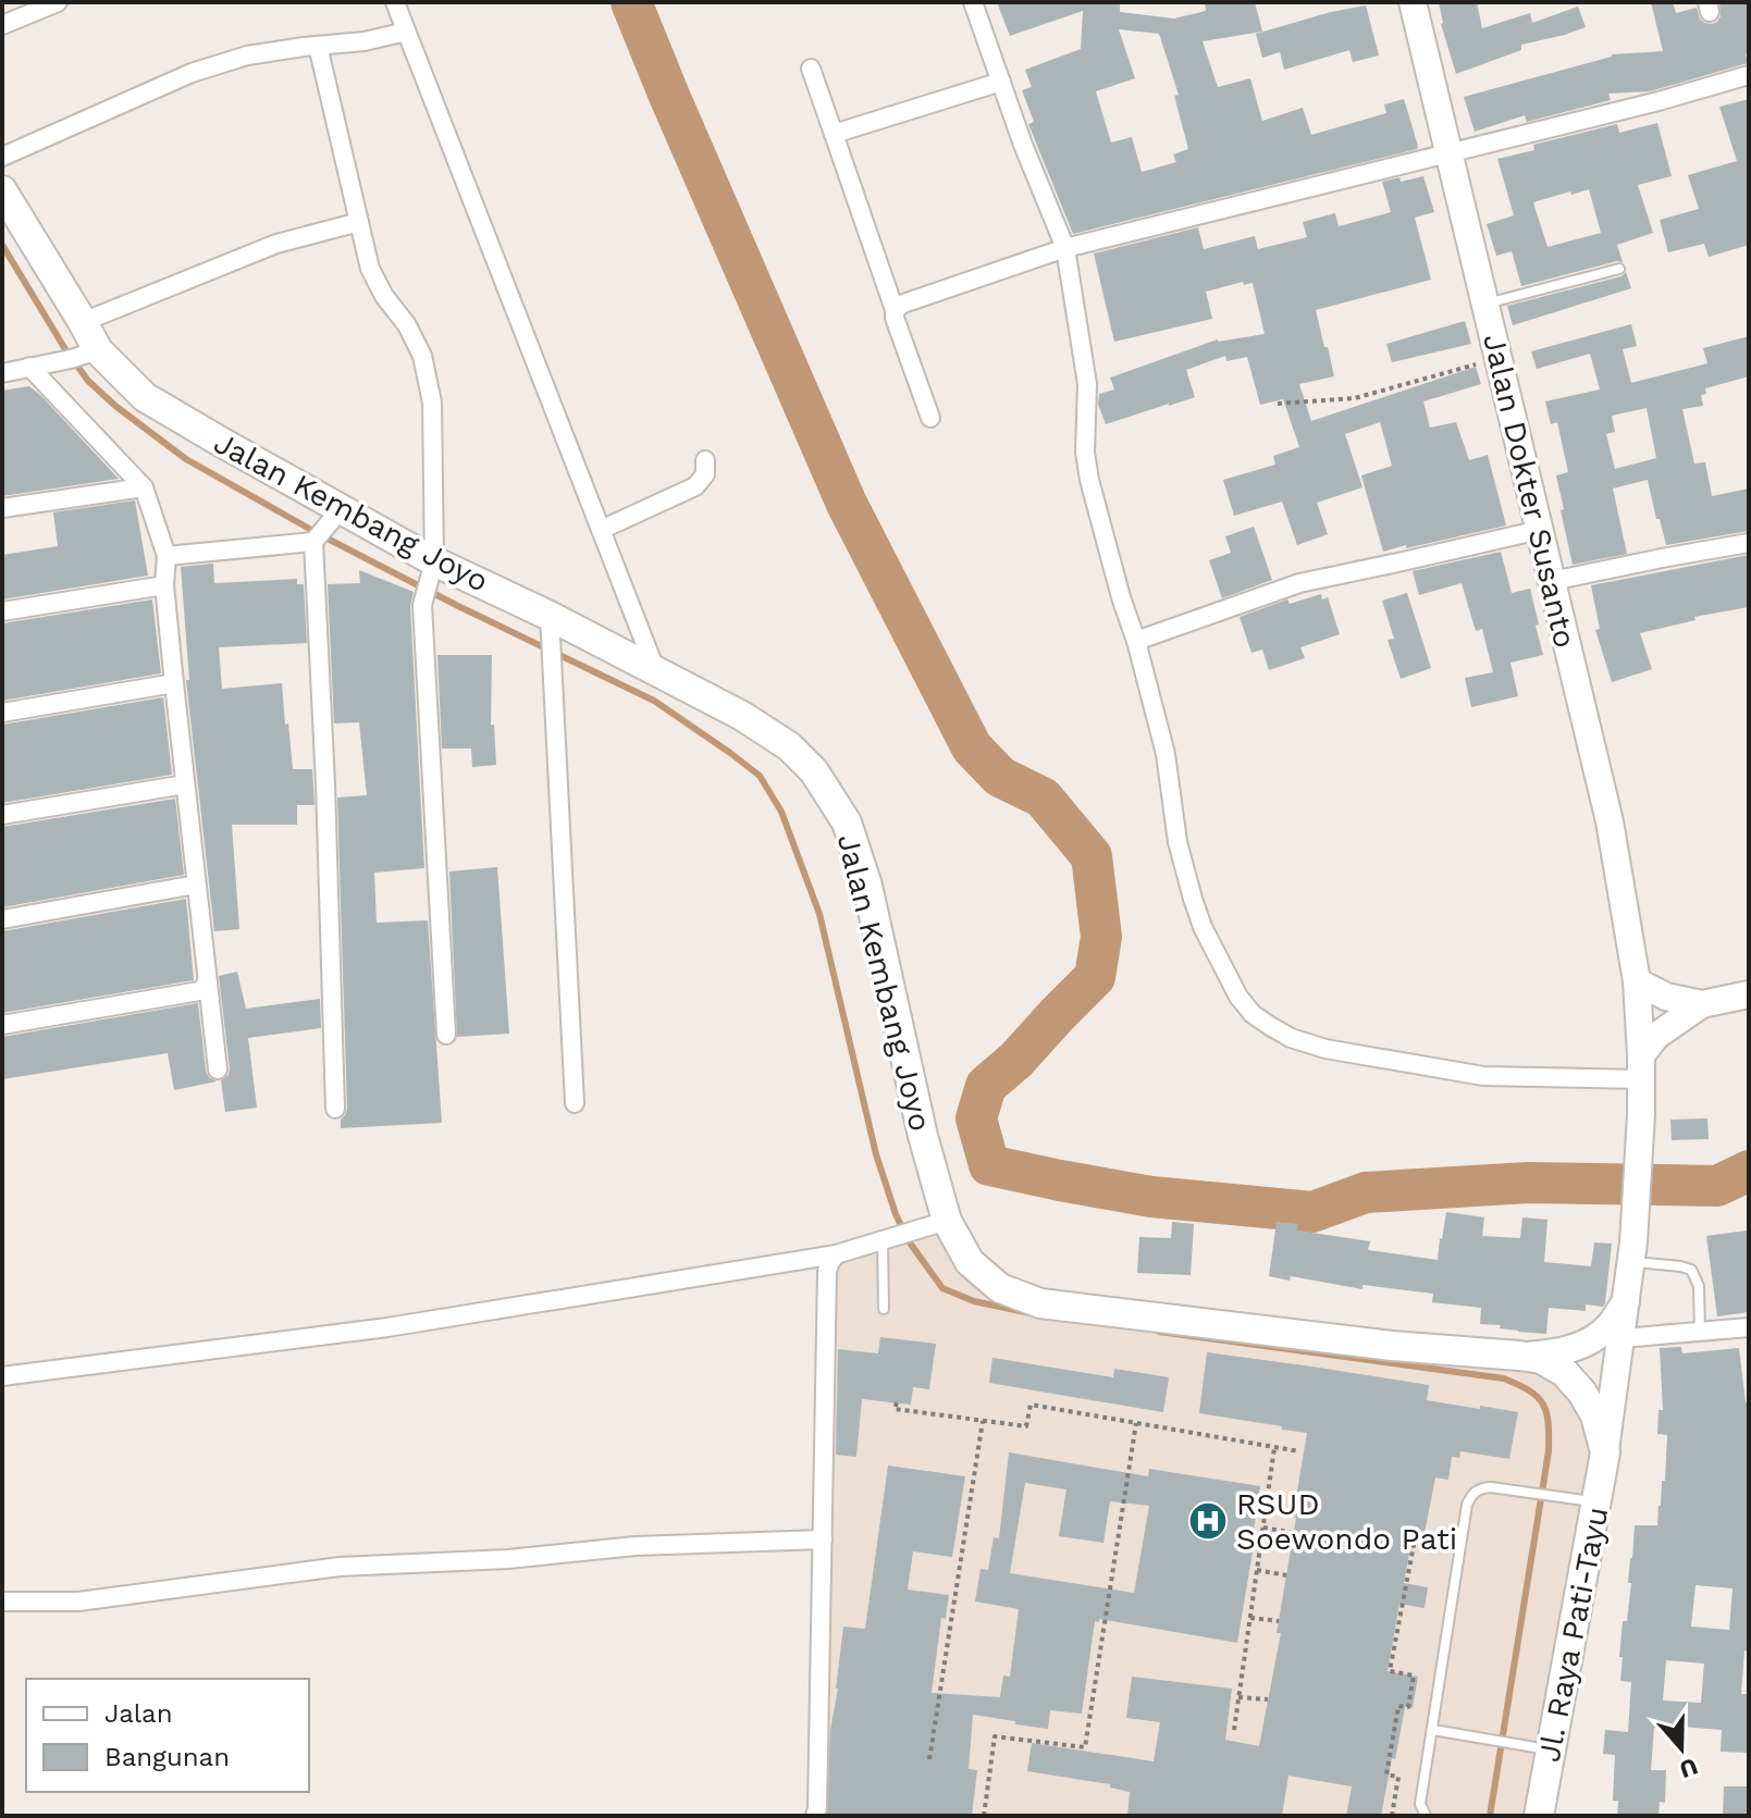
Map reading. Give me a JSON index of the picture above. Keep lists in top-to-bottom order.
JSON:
{
  "streets": {
    "main road": ["Jalan Dokter Susanto", "Jalan Kembang Joyo", "Jl. Raya Pati-Tayu"]
  },
  "crossings": [
    ["Jalan Dokter Susanto", "Jl. Raya Pati-Tayu"]
  ],
  "places": {
    "hospital": ["RSUD Soewondo Pati"]
  },
  "legend": ["Jalan", "Bangunan"],
  "north": "bottom"
}
